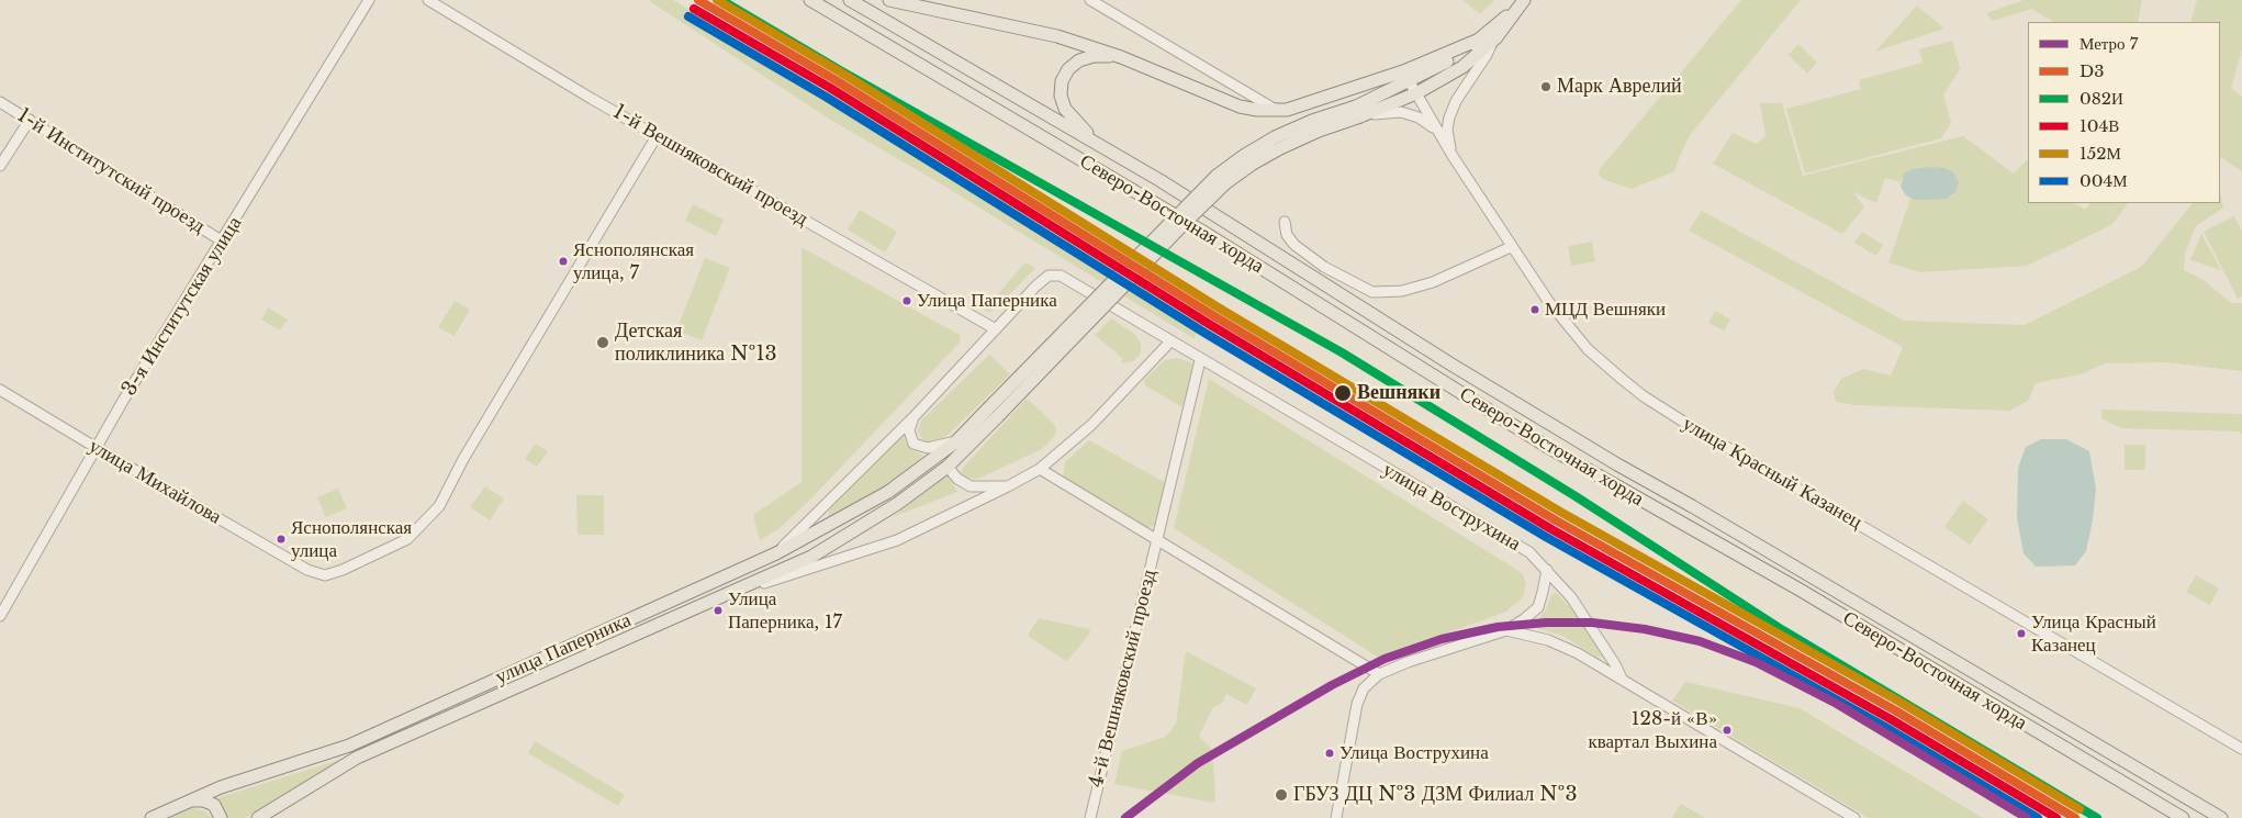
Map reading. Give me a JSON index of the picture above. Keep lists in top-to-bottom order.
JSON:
{
  "streets": {
    "main road": ["Северо-Восточная хорда", "улица Паперника"],
    "street": [
      "1-й Вешняковский проезд",
      "1-й Институтский проезд",
      "3-я Институтская улица",
      "улица Красный Казанец",
      "улица Михайлова",
      "улица Вострухина",
      "4-й Вешняковский проезд"
    ]
  },
  "crossings": [
    ["1-й Вешняковский проезд", "улица Михайлова"],
    ["1-й Вешняковский проезд", "улица Вострухина"],
    ["1-й Институтский проезд", "3-я Институтская улица"],
    ["3-я Институтская улица", "улица Михайлова"],
    ["улица Вострухина", "улица Паперника"],
    ["улица Вострухина", "4-й Вешняковский проезд"]
  ],
  "places": [
    "Марк Аврелий",
    "Яснополянская улица, 7",
    "Улица Паперника",
    "МЦД Вешняки",
    "Детская поликлиника №13",
    "Вешняки",
    "Яснополянская улица",
    "Улица Паперника, 17",
    "Улица Красный Казанец",
    "128-й «В» квартал Выхина",
    "Улица Вострухина",
    "ГБУЗ ДЦ №3 ДЗМ Филиал №3"
  ],
  "lines": [
    "transit line D3",
    "transit line 082И",
    "transit line 152М",
    "transit line 104В",
    "transit line 004М",
    "metro line 7"
  ],
  "legend": [
    "Метро 7",
    "D3",
    "082И",
    "104В",
    "152М",
    "004М"
  ]
}
